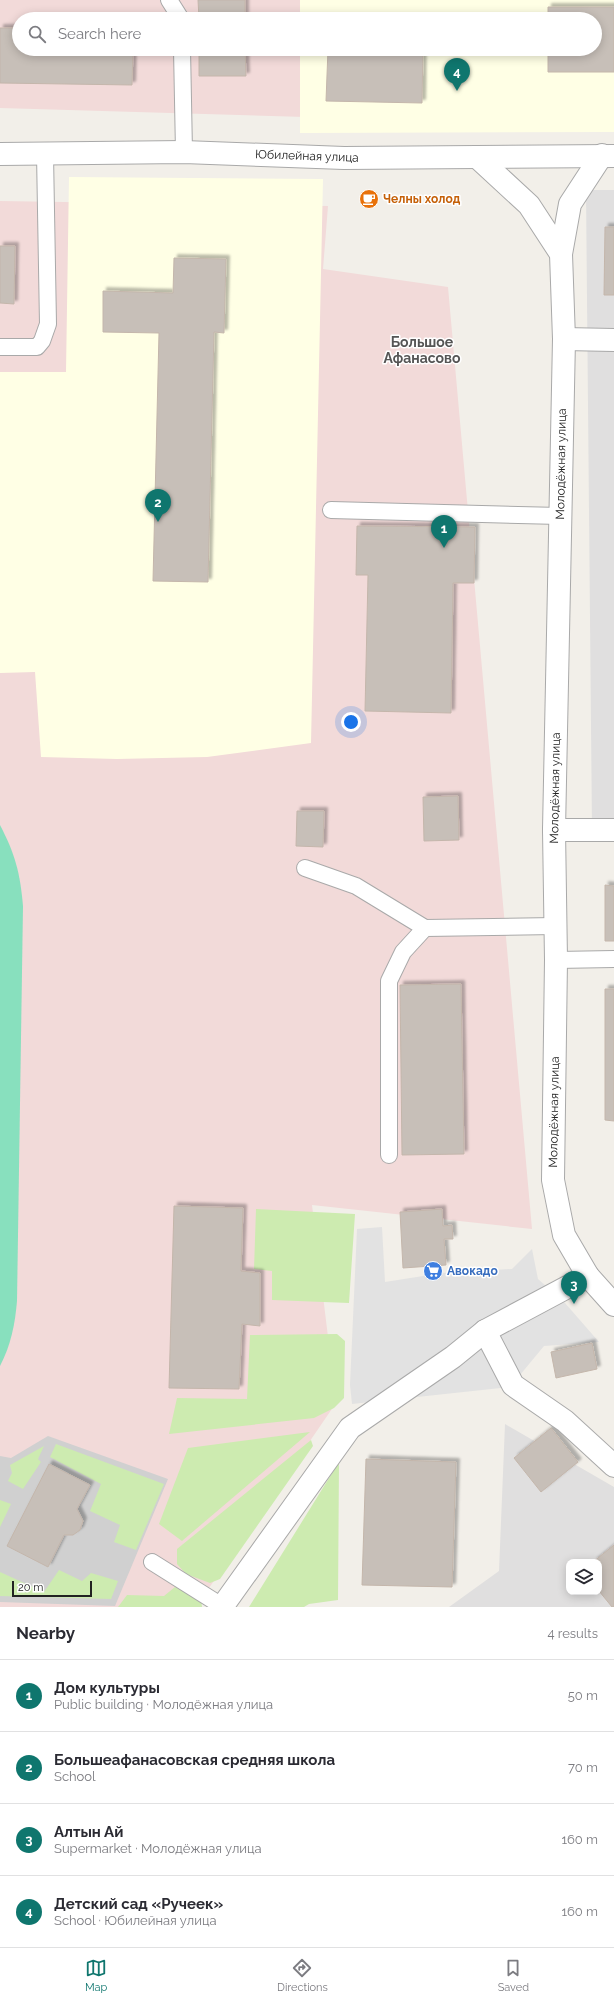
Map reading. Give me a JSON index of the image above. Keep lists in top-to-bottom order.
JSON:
{
  "streets": {
    "street": ["Юбилейная улица", "Молодёжная улица"]
  },
  "crossings": [
    ["Юбилейная улица", "Молодёжная улица"]
  ],
  "districts": ["Большое Афанасово"],
  "places": {
    "cafe": ["Челны холод"],
    "supermarket": ["Авокадо"]
  },
  "scale_bar": "20 m",
  "page": {
    "search": "Search here",
    "pins": [
      "4",
      "2",
      "1",
      "3"
    ],
    "scale": "20 m",
    "heading": ["Nearby", "4 results"],
    "list": [
      {
        "mark": "1",
        "name": "Дом культуры",
        "note": "Public building · Молодёжная улица",
        "value": "50 m"
      },
      {
        "mark": "2",
        "name": "Большеафанасовская средняя школа",
        "note": "School",
        "value": "70 m"
      },
      {
        "mark": "3",
        "name": "Алтын Ай",
        "note": "Supermarket · Молодёжная улица",
        "value": "160 m"
      },
      {
        "mark": "4",
        "name": "Детский сад «Ручеек»",
        "note": "School · Юбилейная улица",
        "value": "160 m"
      }
    ],
    "nav": ["Map", "Directions", "Saved"]
  }
}
